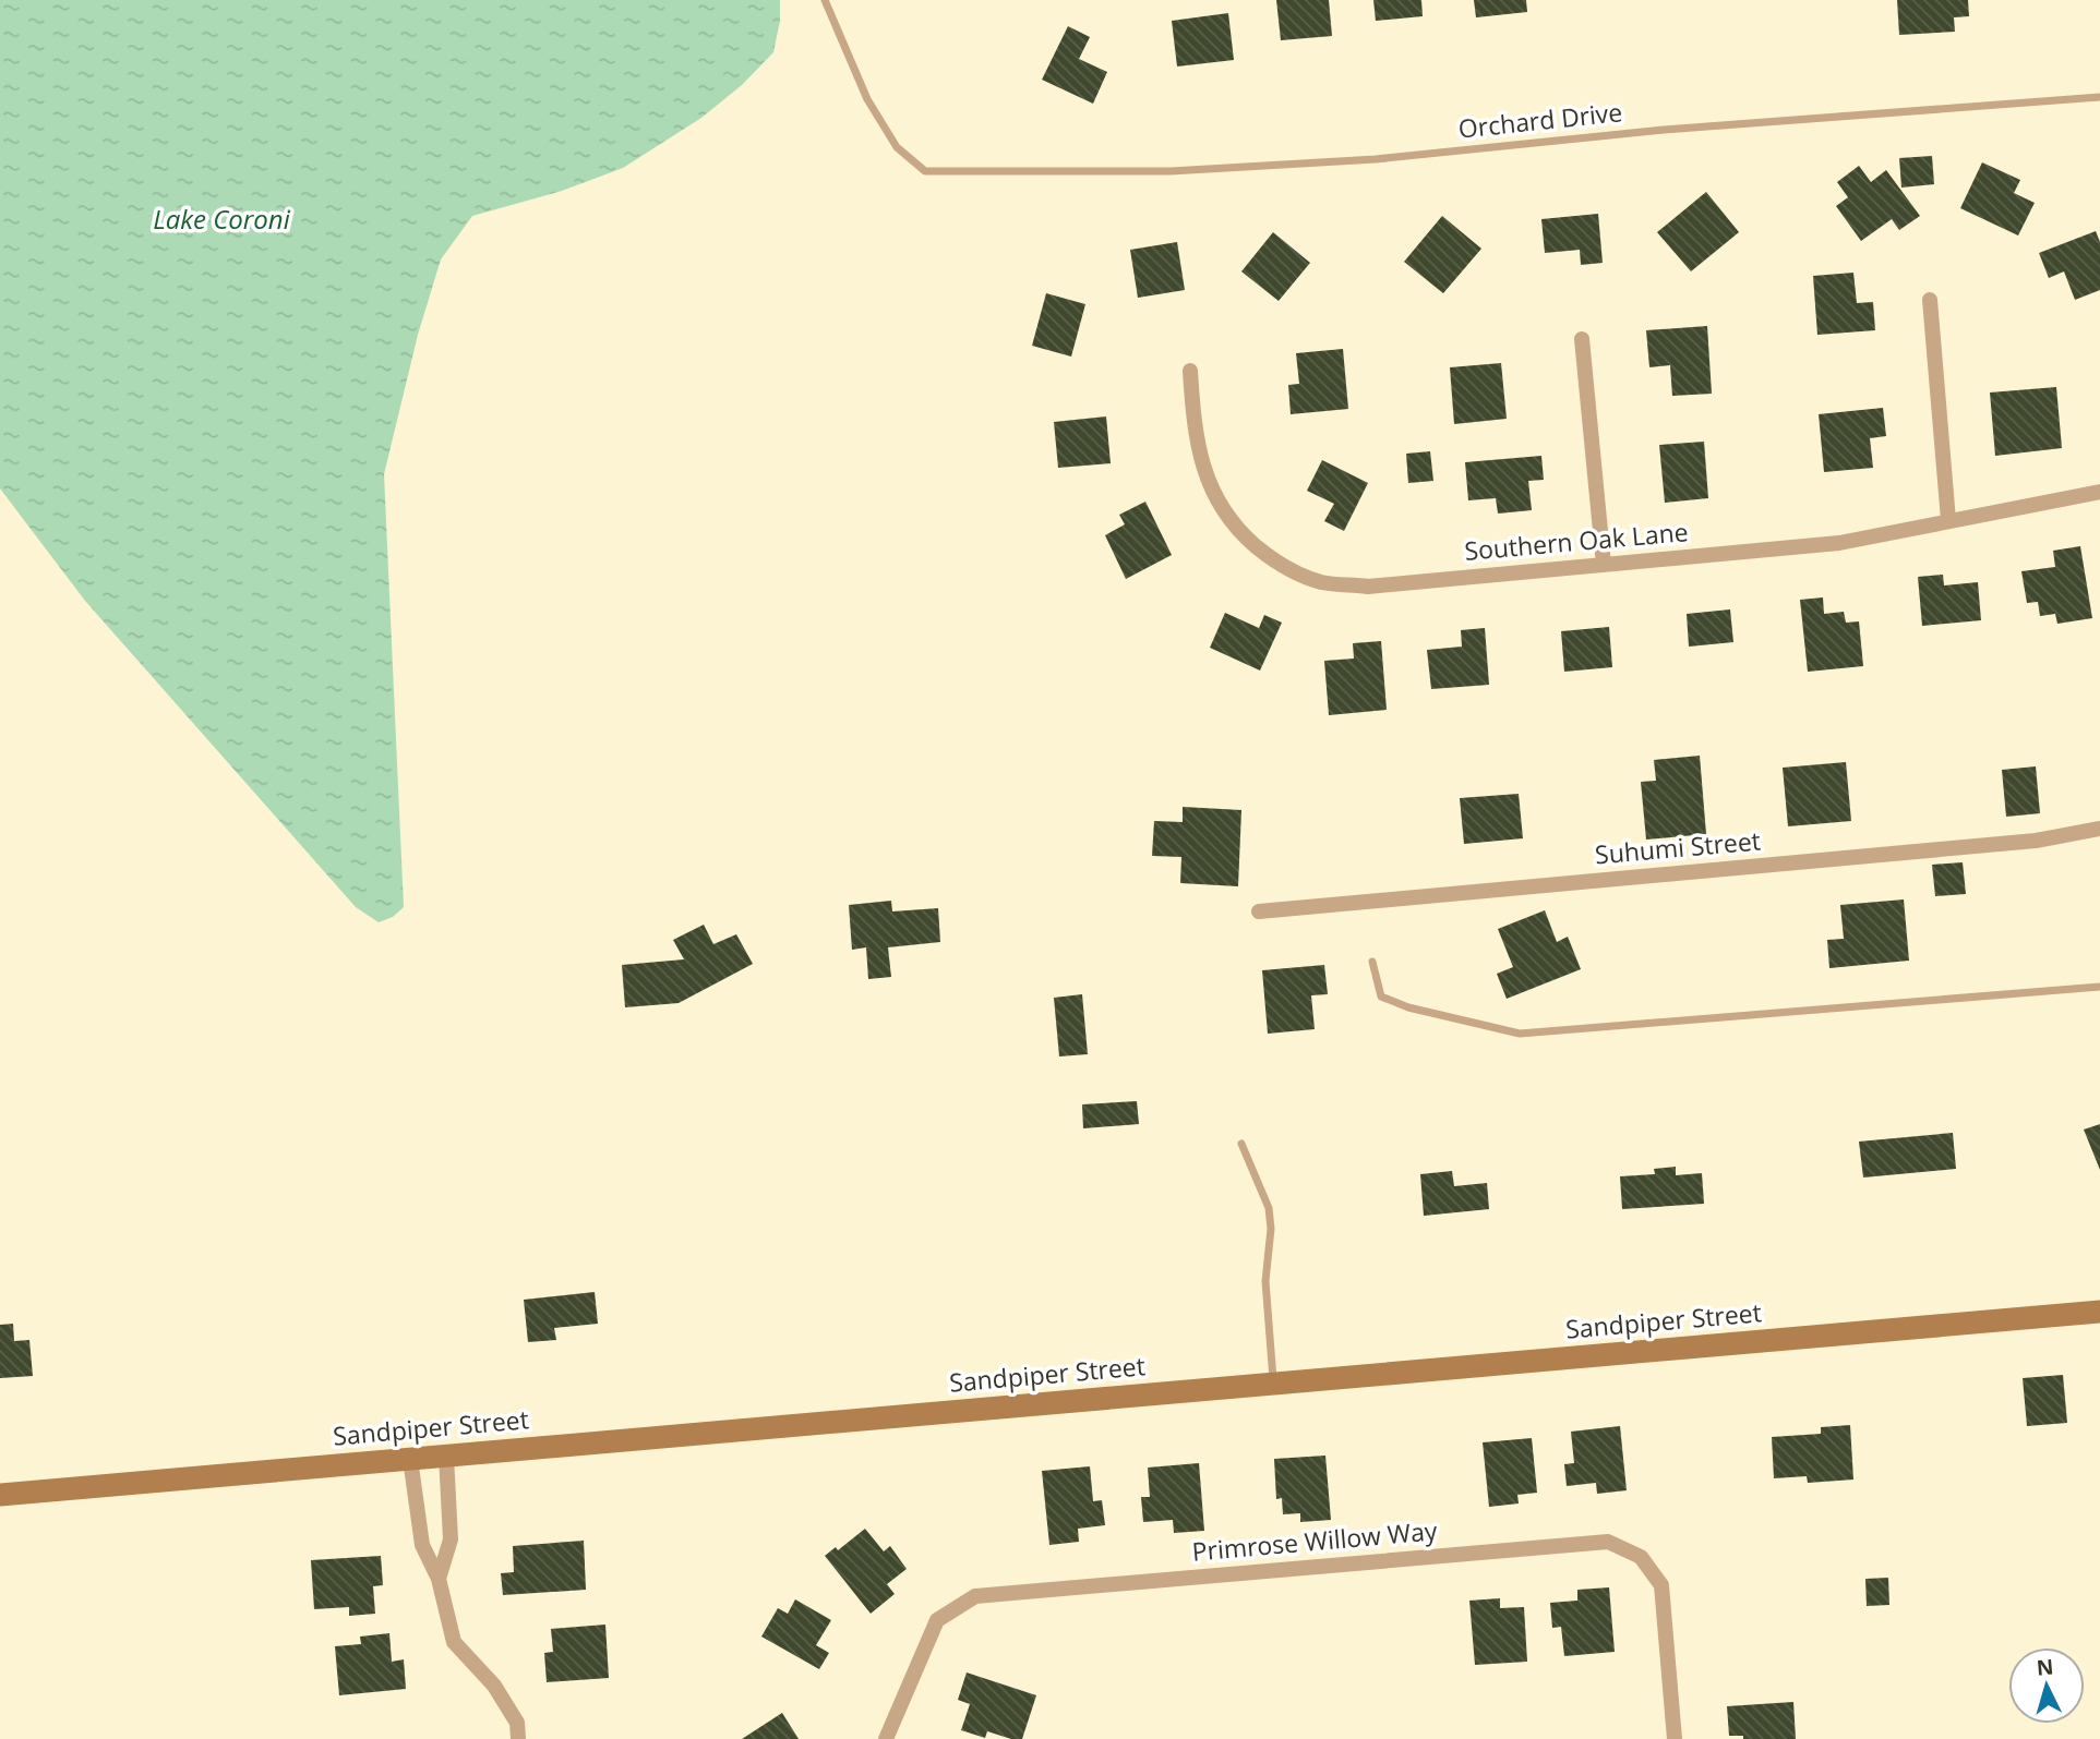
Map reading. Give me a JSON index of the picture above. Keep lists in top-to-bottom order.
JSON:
{
  "streets": {
    "street": [
      "Southern Oak Lane",
      "Suhumi Street",
      "Sandpiper Street",
      "Primrose Willow Way"
    ],
    "lane": ["Orchard Drive"]
  },
  "water": ["Lake Coroni"],
  "north": "top"
}
